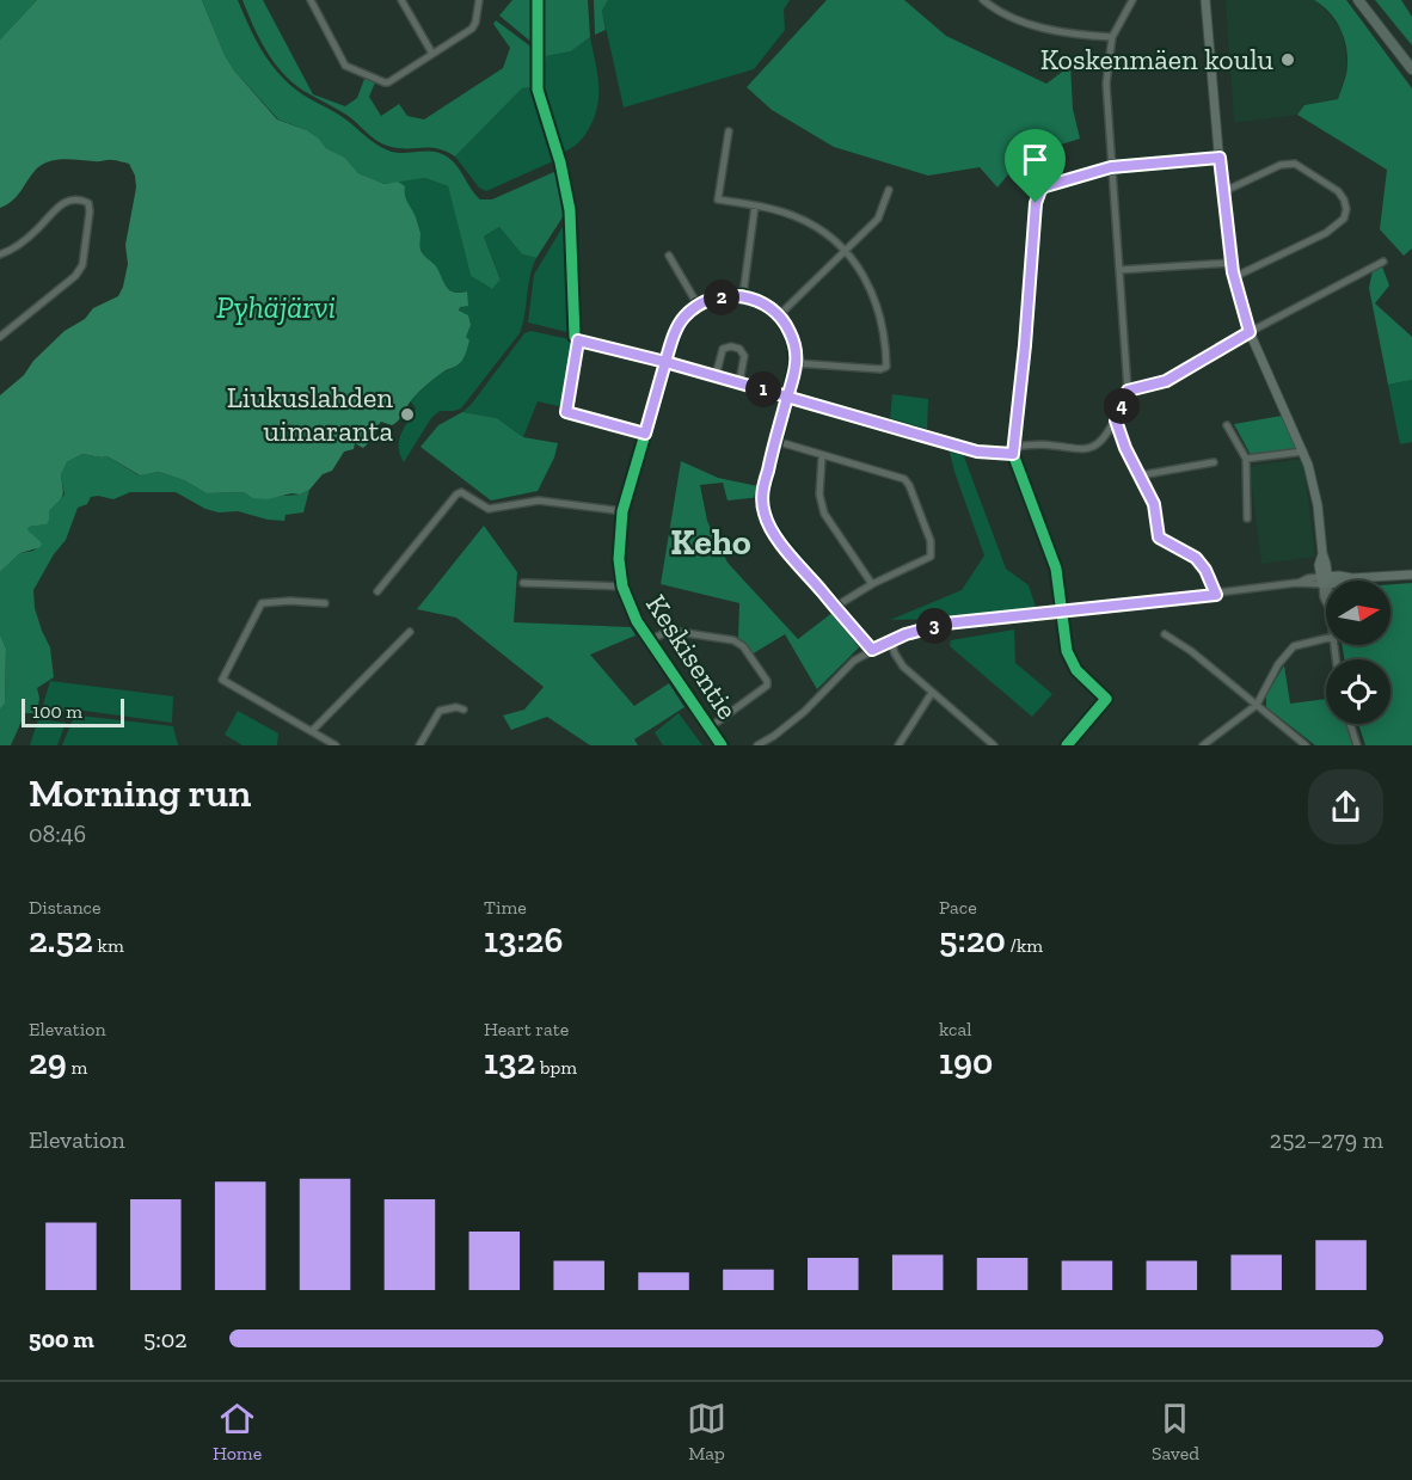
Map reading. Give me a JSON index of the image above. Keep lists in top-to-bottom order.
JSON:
{
  "streets": {
    "street": ["Keskisentie"]
  },
  "districts": ["Keho"],
  "water": ["Pyhäjärvi"],
  "places": ["Koskenmäen koulu", "Liukuslahden uimaranta"],
  "scale_bar": "100 m",
  "north": "right",
  "page": {
    "pins": [
      "2",
      "1",
      "4",
      "3"
    ],
    "scale": "100 m",
    "heading": ["Morning run", "08:46"],
    "stats": [
      ["Distance", "2.52 km"],
      ["Time", "13:26"],
      ["Pace", "5:20 /km"],
      ["Elevation", "29 m"],
      ["Heart rate", "132 bpm"],
      ["kcal", "190"]
    ],
    "chart": ["Elevation", "252–279 m"],
    "list": [
      {
        "name": "500 m",
        "note": "5:02"
      }
    ],
    "tabs": ["Home", "Map", "Saved"]
  }
}
